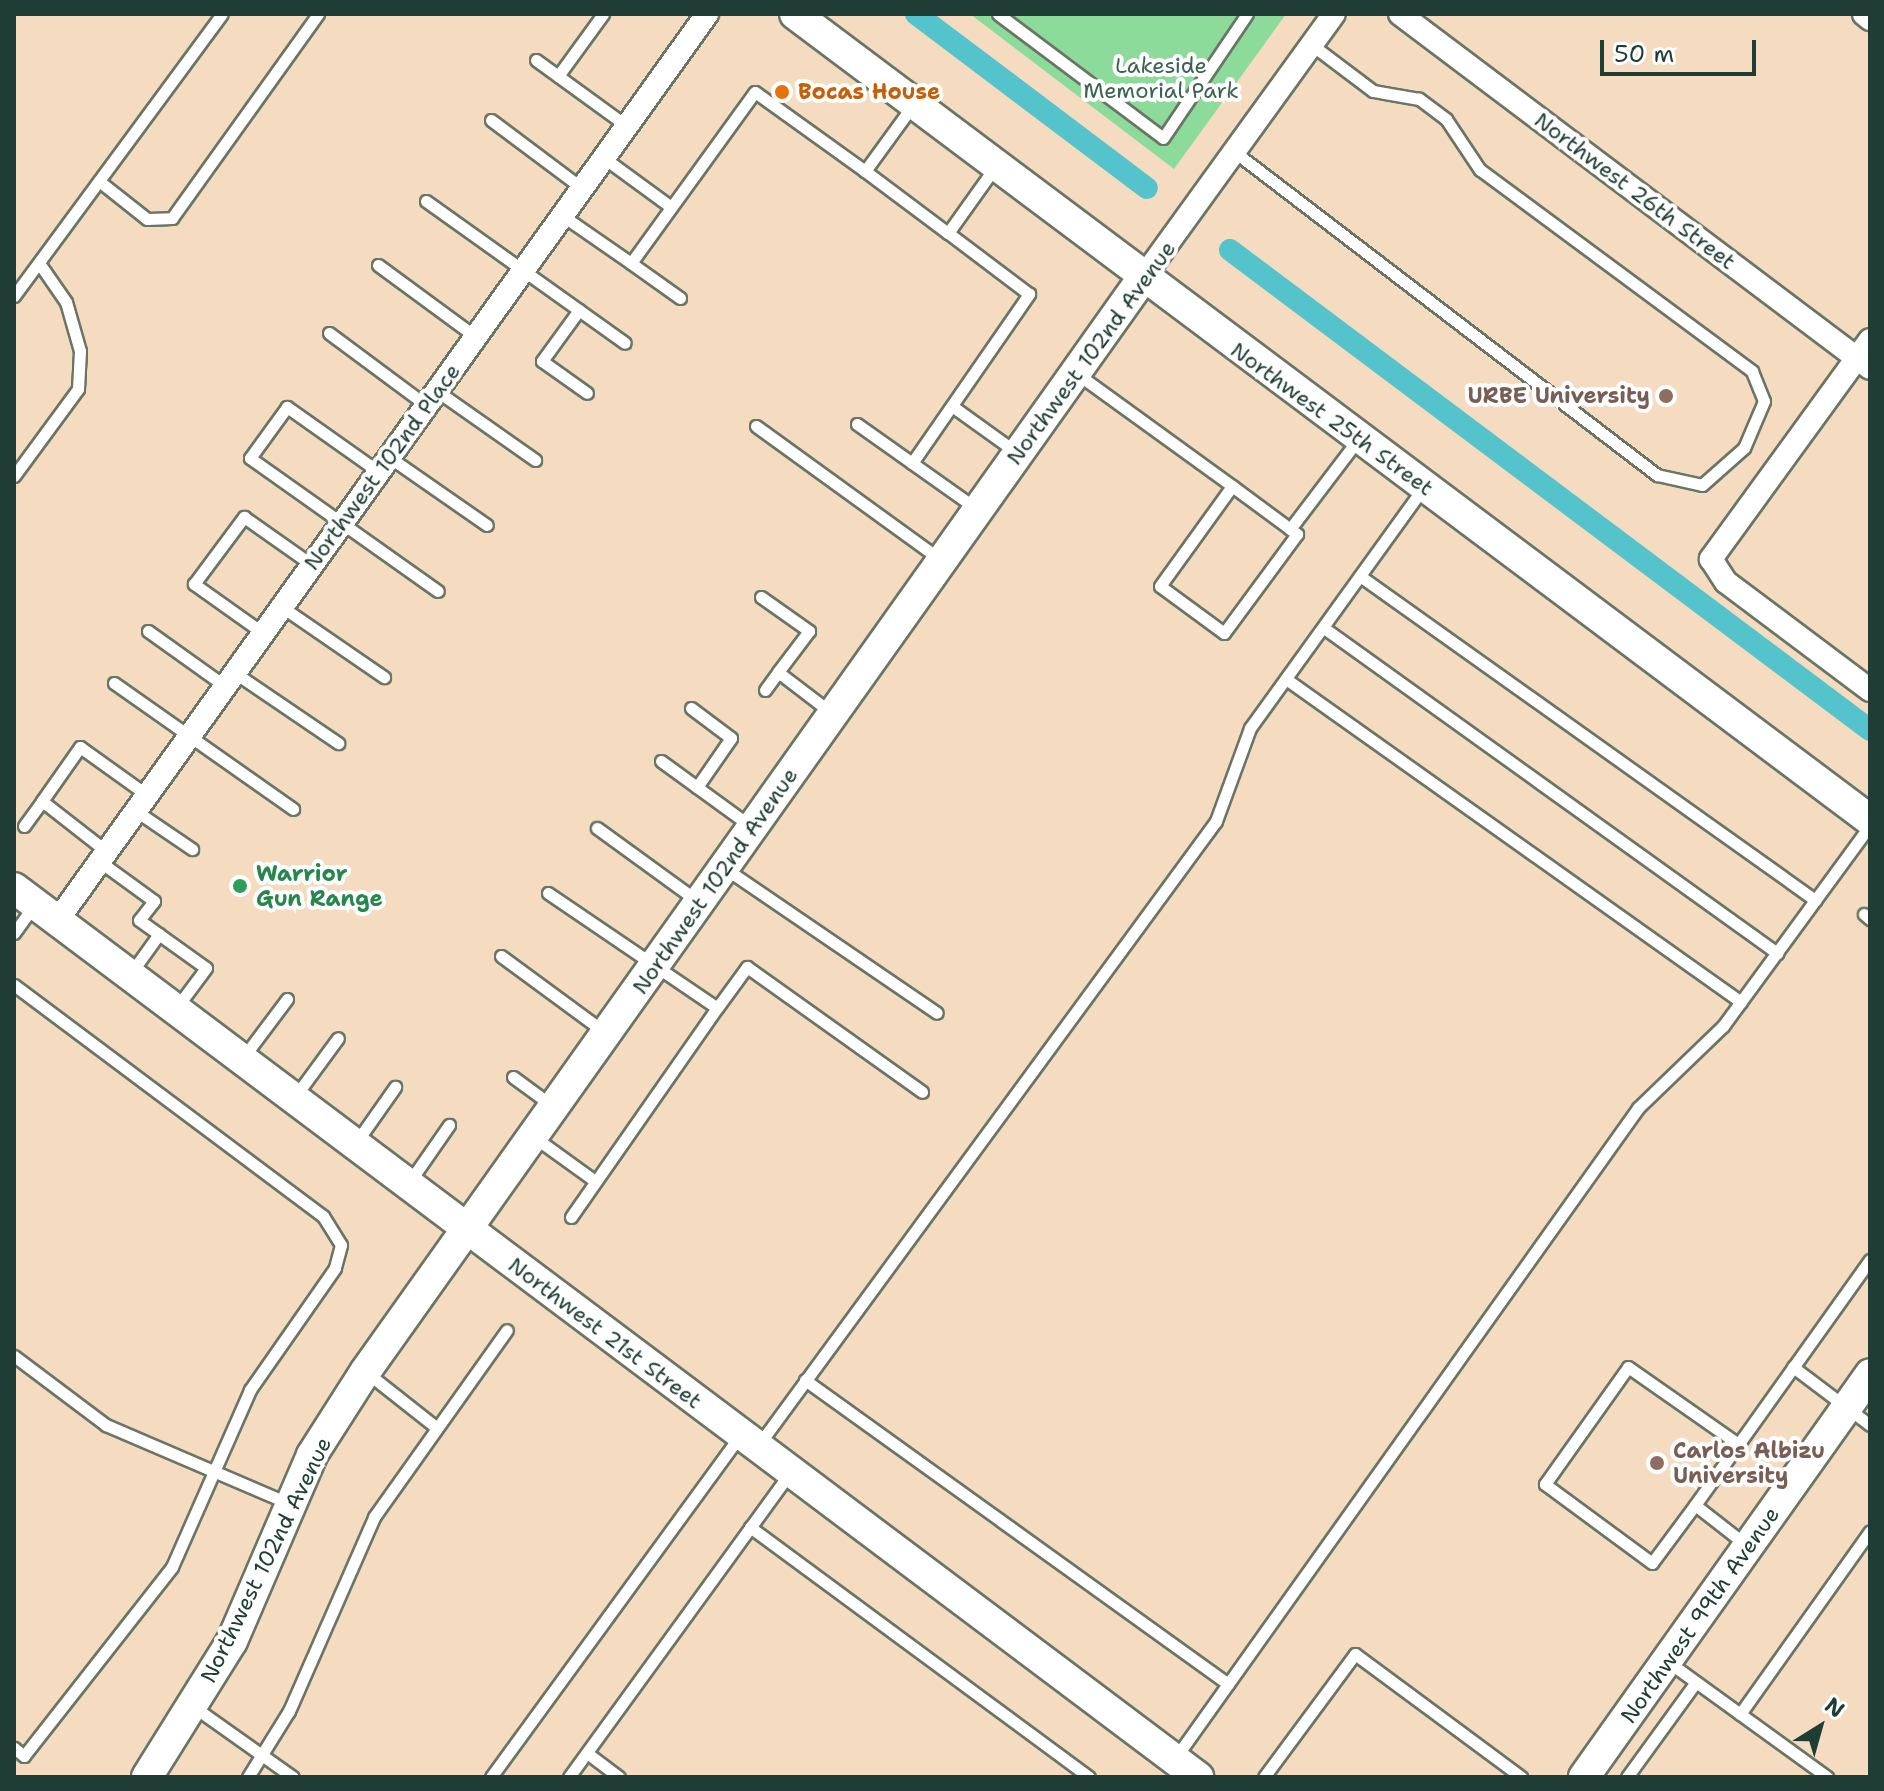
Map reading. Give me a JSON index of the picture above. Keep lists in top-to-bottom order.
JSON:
{
  "streets": {
    "street": [
      "Northwest 26th Street",
      "Northwest 102nd Avenue",
      "Northwest 25th Street",
      "Northwest 102nd Place",
      "Northwest 21st Street",
      "Northwest 99th Avenue"
    ]
  },
  "crossings": [
    ["Northwest 102nd Avenue", "Northwest 25th Street"],
    ["Northwest 102nd Avenue", "Northwest 21st Street"],
    ["Northwest 102nd Place", "Northwest 21st Street"]
  ],
  "parks": ["Lakeside Memorial Park"],
  "places": [
    "Bocas House",
    "URBE University",
    "Warrior Gun Range",
    "Carlos Albizu University"
  ],
  "scale_bar": "50 m",
  "north": "top right"
}
